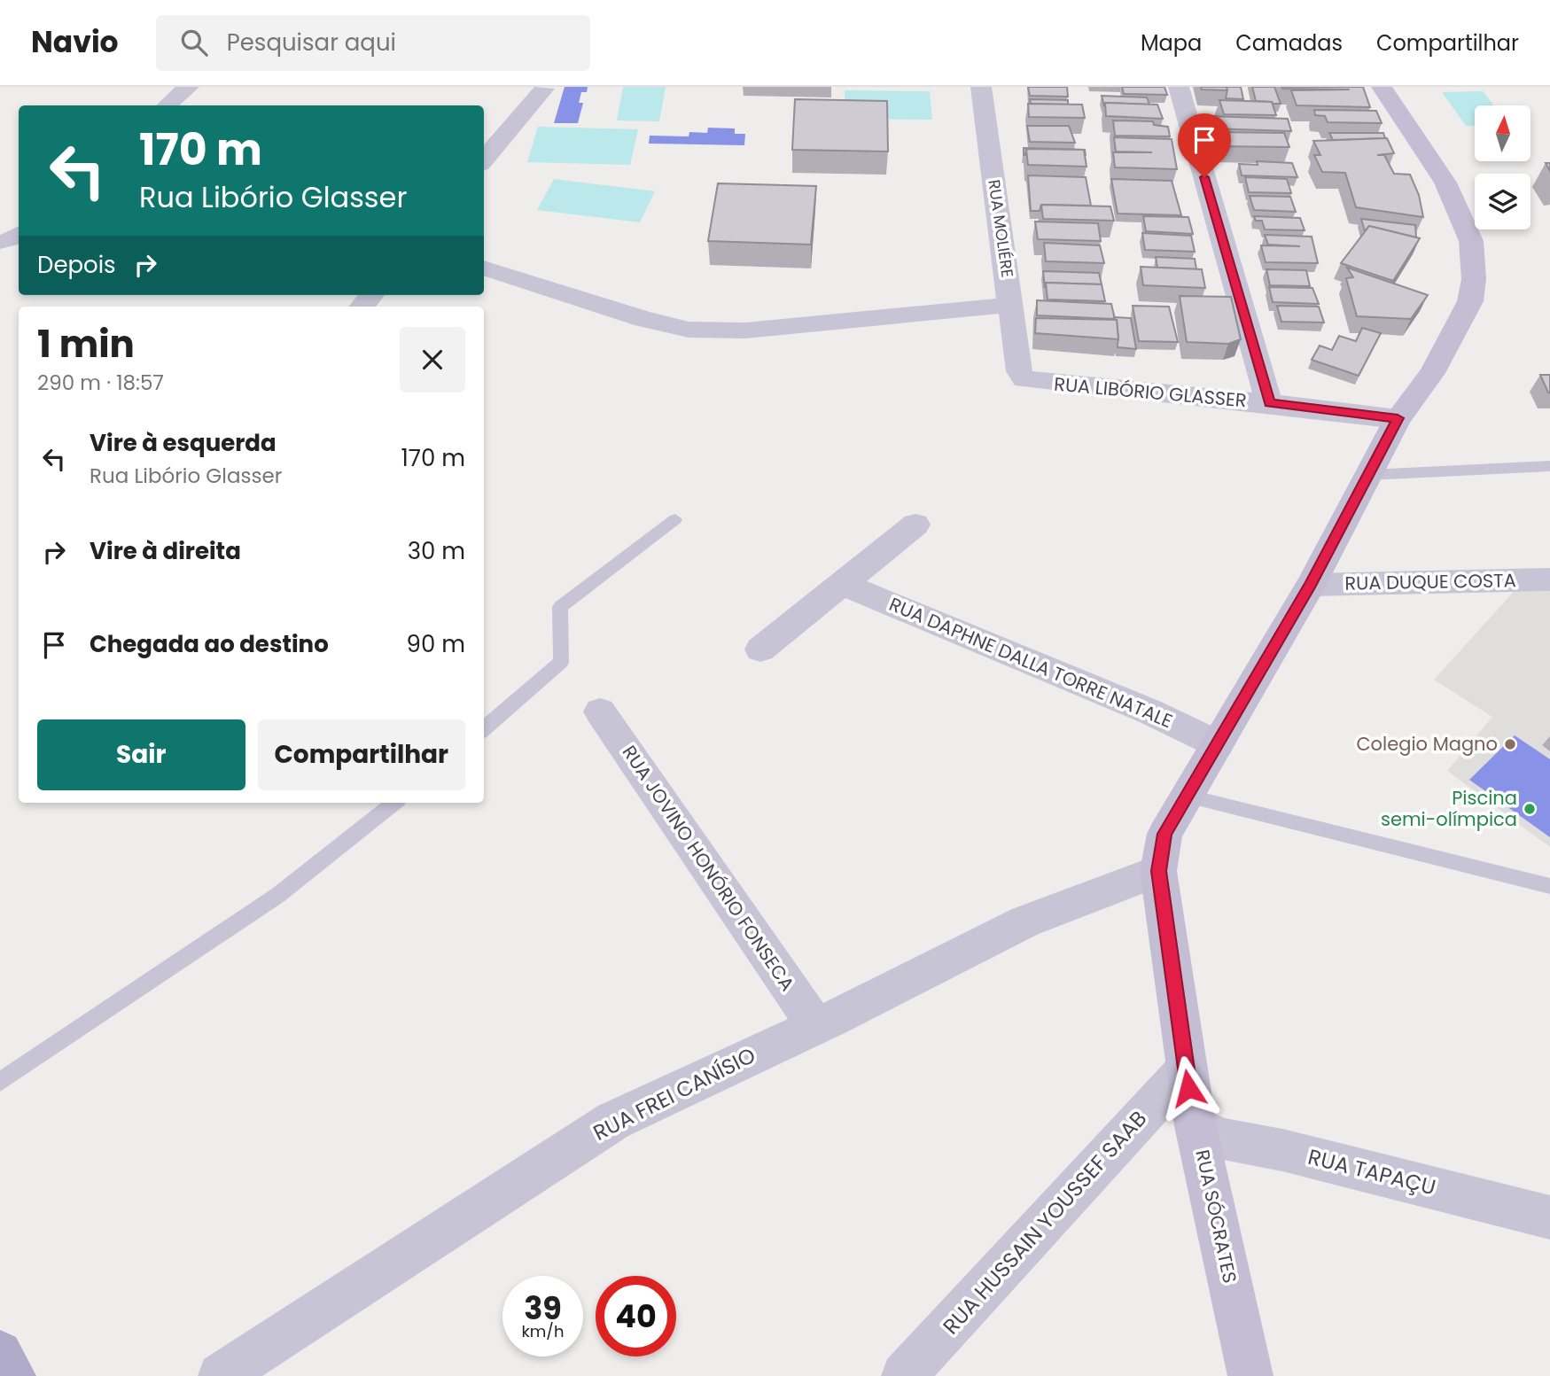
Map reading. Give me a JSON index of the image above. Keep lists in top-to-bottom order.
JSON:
{
  "streets": {
    "street": [
      "RUA MOLIÉRE",
      "RUA LIBÓRIO GLASSER",
      "RUA DUQUE COSTA",
      "RUA DAPHNE DALLA TORRE NATALE",
      "RUA JOVINO HONÓRIO FONSECA",
      "RUA FREI CANÍSIO",
      "RUA TAPAÇU",
      "RUA SÓCRATES",
      "RUA HUSSAIN YOUSSEF SAAB"
    ]
  },
  "crossings": [
    ["RUA MOLIÉRE", "RUA LIBÓRIO GLASSER"],
    ["RUA LIBÓRIO GLASSER", "RUA SÓCRATES"],
    ["RUA DUQUE COSTA", "RUA SÓCRATES"],
    ["RUA DAPHNE DALLA TORRE NATALE", "RUA SÓCRATES"],
    ["RUA JOVINO HONÓRIO FONSECA", "RUA FREI CANÍSIO"],
    ["RUA FREI CANÍSIO", "RUA SÓCRATES"],
    ["RUA TAPAÇU", "RUA SÓCRATES"],
    ["RUA SÓCRATES", "RUA HUSSAIN YOUSSEF SAAB"]
  ],
  "places": ["Colegio Magno", "Piscina semi-olímpica"],
  "north": "top",
  "page": {
    "header": "Navio",
    "search": "Pesquisar aqui",
    "nav": ["Mapa", "Camadas", "Compartilhar"],
    "turn": ["170 m", "Rua Libório Glasser"],
    "then": "Depois",
    "heading": ["1 min", "290 m · 18:57"],
    "list": [
      {
        "name": "Vire à esquerda",
        "note": "Rua Libório Glasser",
        "value": "170 m"
      },
      {
        "name": "Vire à direita",
        "value": "30 m"
      },
      {
        "name": "Chegada ao destino",
        "value": "90 m"
      }
    ],
    "buttons": ["Sair", "Compartilhar"],
    "speed": "39 km/h",
    "limit": "40"
  }
}
